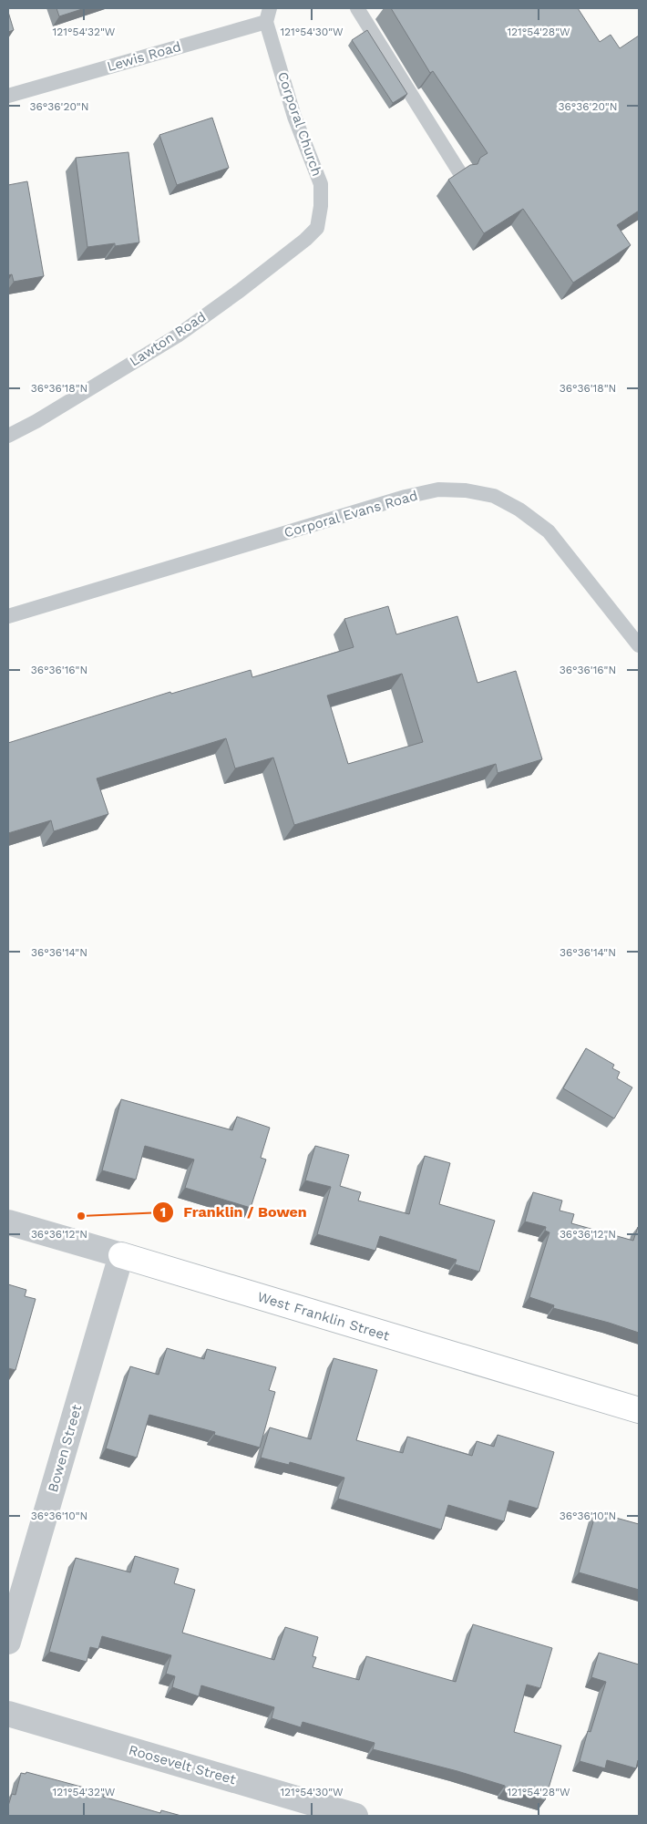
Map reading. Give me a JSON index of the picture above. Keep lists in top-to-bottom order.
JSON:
{
  "streets": {
    "street": ["West Franklin Street", "Bowen Street", "Roosevelt Street"],
    "lane": [
      "Lewis Road",
      "Corporal Church",
      "Lawton Road",
      "Corporal Evans Road"
    ]
  },
  "crossings": [
    ["Lewis Road", "Corporal Church"],
    ["Corporal Church", "Lawton Road"],
    ["West Franklin Street", "Bowen Street"]
  ],
  "places": ["Franklin / Bowen"],
  "coordinates": [
    "121°54'32\"W",
    "121°54'30\"W",
    "121°54'28\"W",
    "36°36'20\"N",
    "36°36'18\"N",
    "36°36'16\"N",
    "36°36'14\"N",
    "36°36'12\"N",
    "36°36'10\"N"
  ]
}
